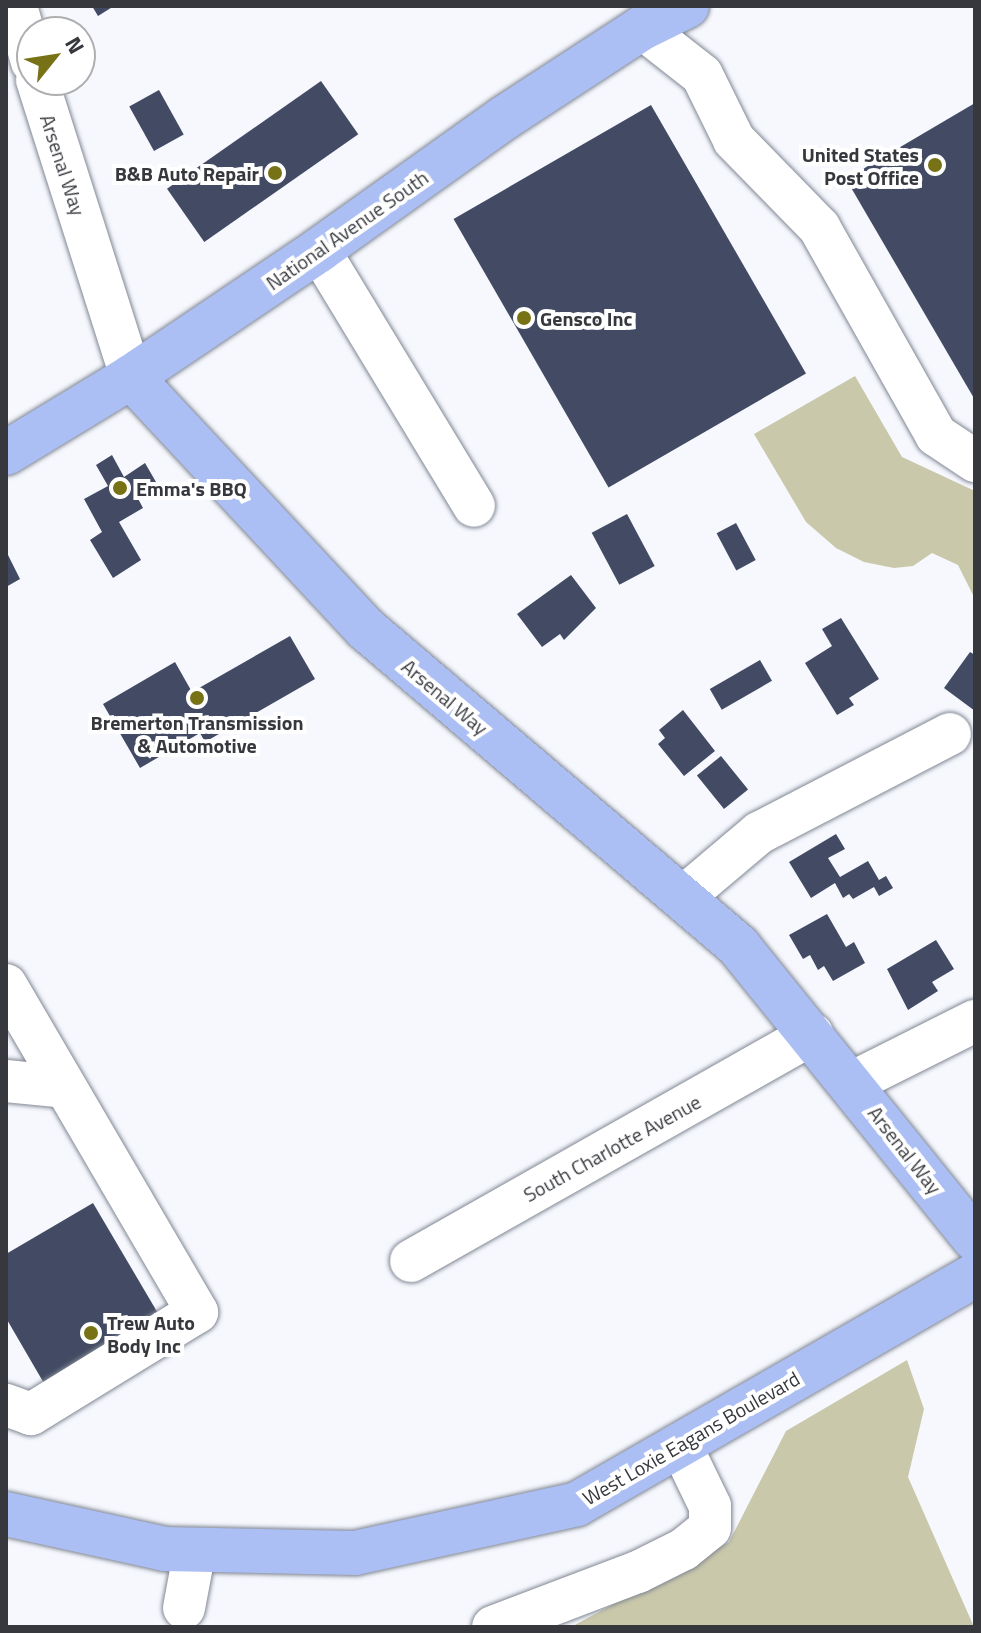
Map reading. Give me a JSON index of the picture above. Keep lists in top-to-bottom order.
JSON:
{
  "streets": {
    "main road": ["Arsenal Way", "National Avenue South", "West Loxie Eagans Boulevard"],
    "street": ["South Charlotte Avenue"]
  },
  "crossings": [
    ["Arsenal Way", "National Avenue South"],
    ["Arsenal Way", "South Charlotte Avenue"]
  ],
  "places": [
    "United States Post Office",
    "B&B Auto Repair",
    "Gensco Inc",
    "Emma's BBQ",
    "Bremerton Transmission & Automotive",
    "Trew Auto Body Inc"
  ],
  "north": "top right"
}
